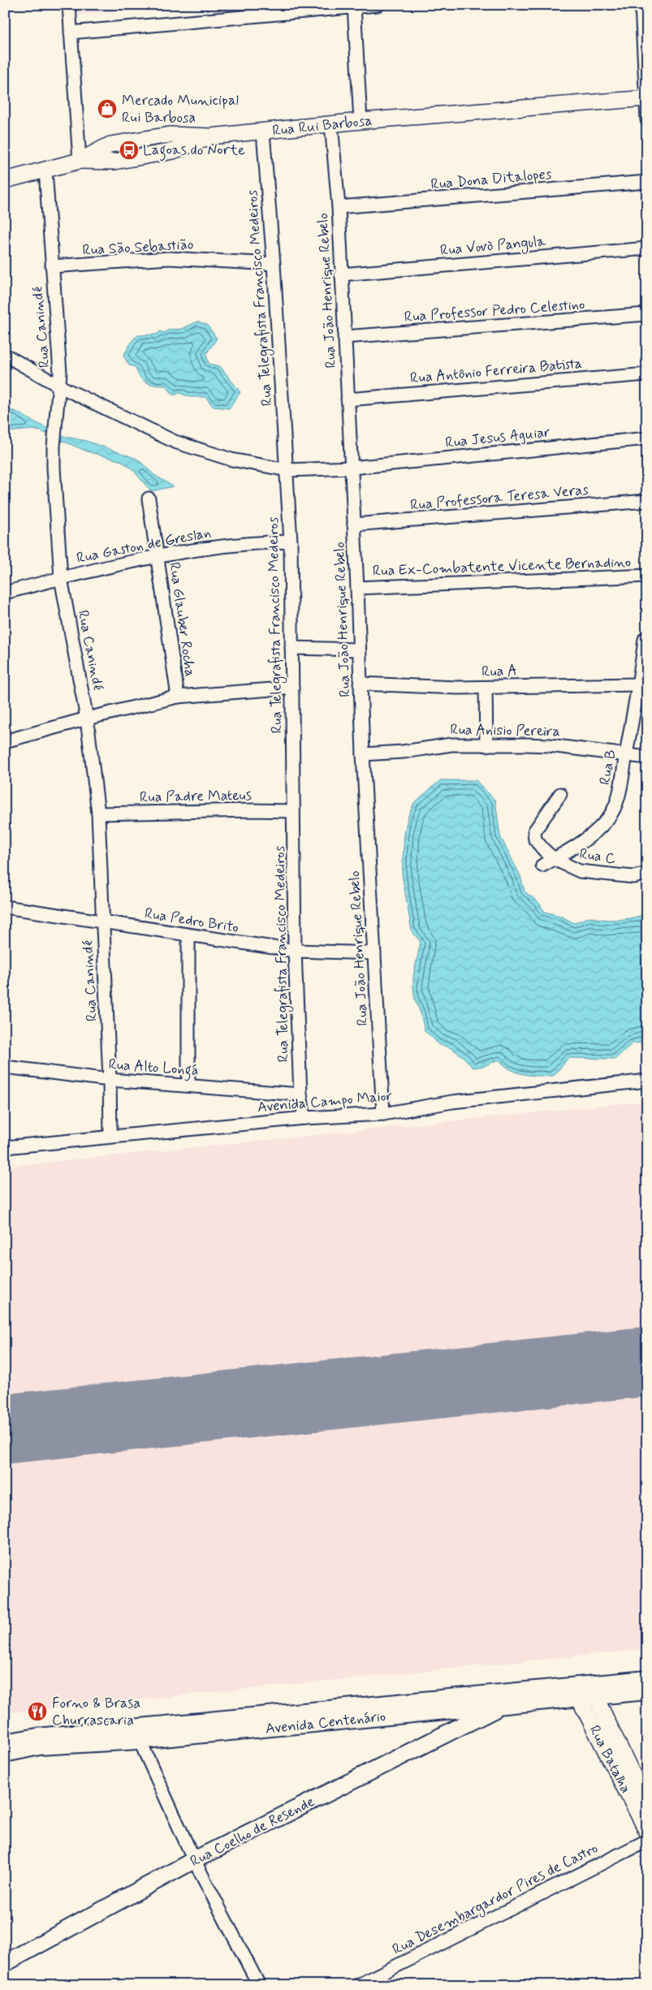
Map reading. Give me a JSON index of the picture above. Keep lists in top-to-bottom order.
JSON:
{
  "streets": {
    "main road": ["Avenida Centenário", "Rua Coelho de Resende"],
    "street": [
      "Rua Rui Barbosa",
      "Rua Dona Ditalopes",
      "Rua Vovò Pangula",
      "Rua São Sebastião",
      "Rua João Henrique Rebelo",
      "Rua Telegrafista Francisco Medeiros",
      "Rua Professor Pedro Celestino",
      "Rua Canindé",
      "Rua Antônio Ferreira Batista",
      "Rua Jesus Aguiar",
      "Rua Professora Teresa Veras",
      "Rua Gaston de Greslan",
      "Rua Ex-Combatente Vicente Bernadino",
      "Rua Glauber Rocha",
      "Rua A",
      "Rua Anisio Pereira",
      "Rua B",
      "Rua Padre Mateus",
      "Rua C",
      "Rua Pedro Brito",
      "Rua Alto Longá",
      "Avenida Campo Maior",
      "Rua Batalha",
      "Rua Desembargardor Pires de Castro"
    ]
  },
  "crossings": [
    ["Rua Rui Barbosa", "Rua João Henrique Rebelo"],
    ["Rua Rui Barbosa", "Rua Telegrafista Francisco Medeiros"],
    ["Rua Rui Barbosa", "Rua Canindé"],
    ["Rua Dona Ditalopes", "Rua João Henrique Rebelo"],
    ["Rua Vovò Pangula", "Rua João Henrique Rebelo"],
    ["Rua São Sebastião", "Rua Telegrafista Francisco Medeiros"],
    ["Rua São Sebastião", "Rua Canindé"],
    ["Rua João Henrique Rebelo", "Rua Professor Pedro Celestino"],
    ["Rua João Henrique Rebelo", "Rua Antônio Ferreira Batista"],
    ["Rua João Henrique Rebelo", "Rua Jesus Aguiar"],
    ["Rua João Henrique Rebelo", "Rua Professora Teresa Veras"],
    ["Rua João Henrique Rebelo", "Rua Ex-Combatente Vicente Bernadino"],
    ["Rua João Henrique Rebelo", "Rua A"],
    ["Rua João Henrique Rebelo", "Rua Anisio Pereira"],
    ["Rua João Henrique Rebelo", "Rua Pedro Brito"],
    ["Rua João Henrique Rebelo", "Avenida Campo Maior"],
    ["Rua Telegrafista Francisco Medeiros", "Rua Jesus Aguiar"],
    ["Rua Telegrafista Francisco Medeiros", "Rua Gaston de Greslan"],
    ["Rua Telegrafista Francisco Medeiros", "Rua Padre Mateus"],
    ["Rua Telegrafista Francisco Medeiros", "Rua Pedro Brito"],
    ["Rua Telegrafista Francisco Medeiros", "Rua Alto Longá"],
    ["Rua Telegrafista Francisco Medeiros", "Avenida Campo Maior"],
    ["Rua Canindé", "Rua Jesus Aguiar"],
    ["Rua Canindé", "Rua Gaston de Greslan"],
    ["Rua Canindé", "Rua Padre Mateus"],
    ["Rua Canindé", "Rua Pedro Brito"],
    ["Rua Canindé", "Rua Alto Longá"],
    ["Rua Canindé", "Avenida Campo Maior"],
    ["Rua Gaston de Greslan", "Rua Glauber Rocha"],
    ["Rua A", "Rua B"],
    ["Rua Anisio Pereira", "Rua B"],
    ["Rua B", "Rua C"],
    ["Avenida Centenário", "Rua Batalha"],
    ["Avenida Centenário", "Rua Coelho de Resende"]
  ],
  "places": {
    "shop": ["Mercado Municipal Rui Barbosa"],
    "bus stop": ["Lagoas do Norte"],
    "restaurant": ["Forno & Brasa Churrascaria"]
  }
}
